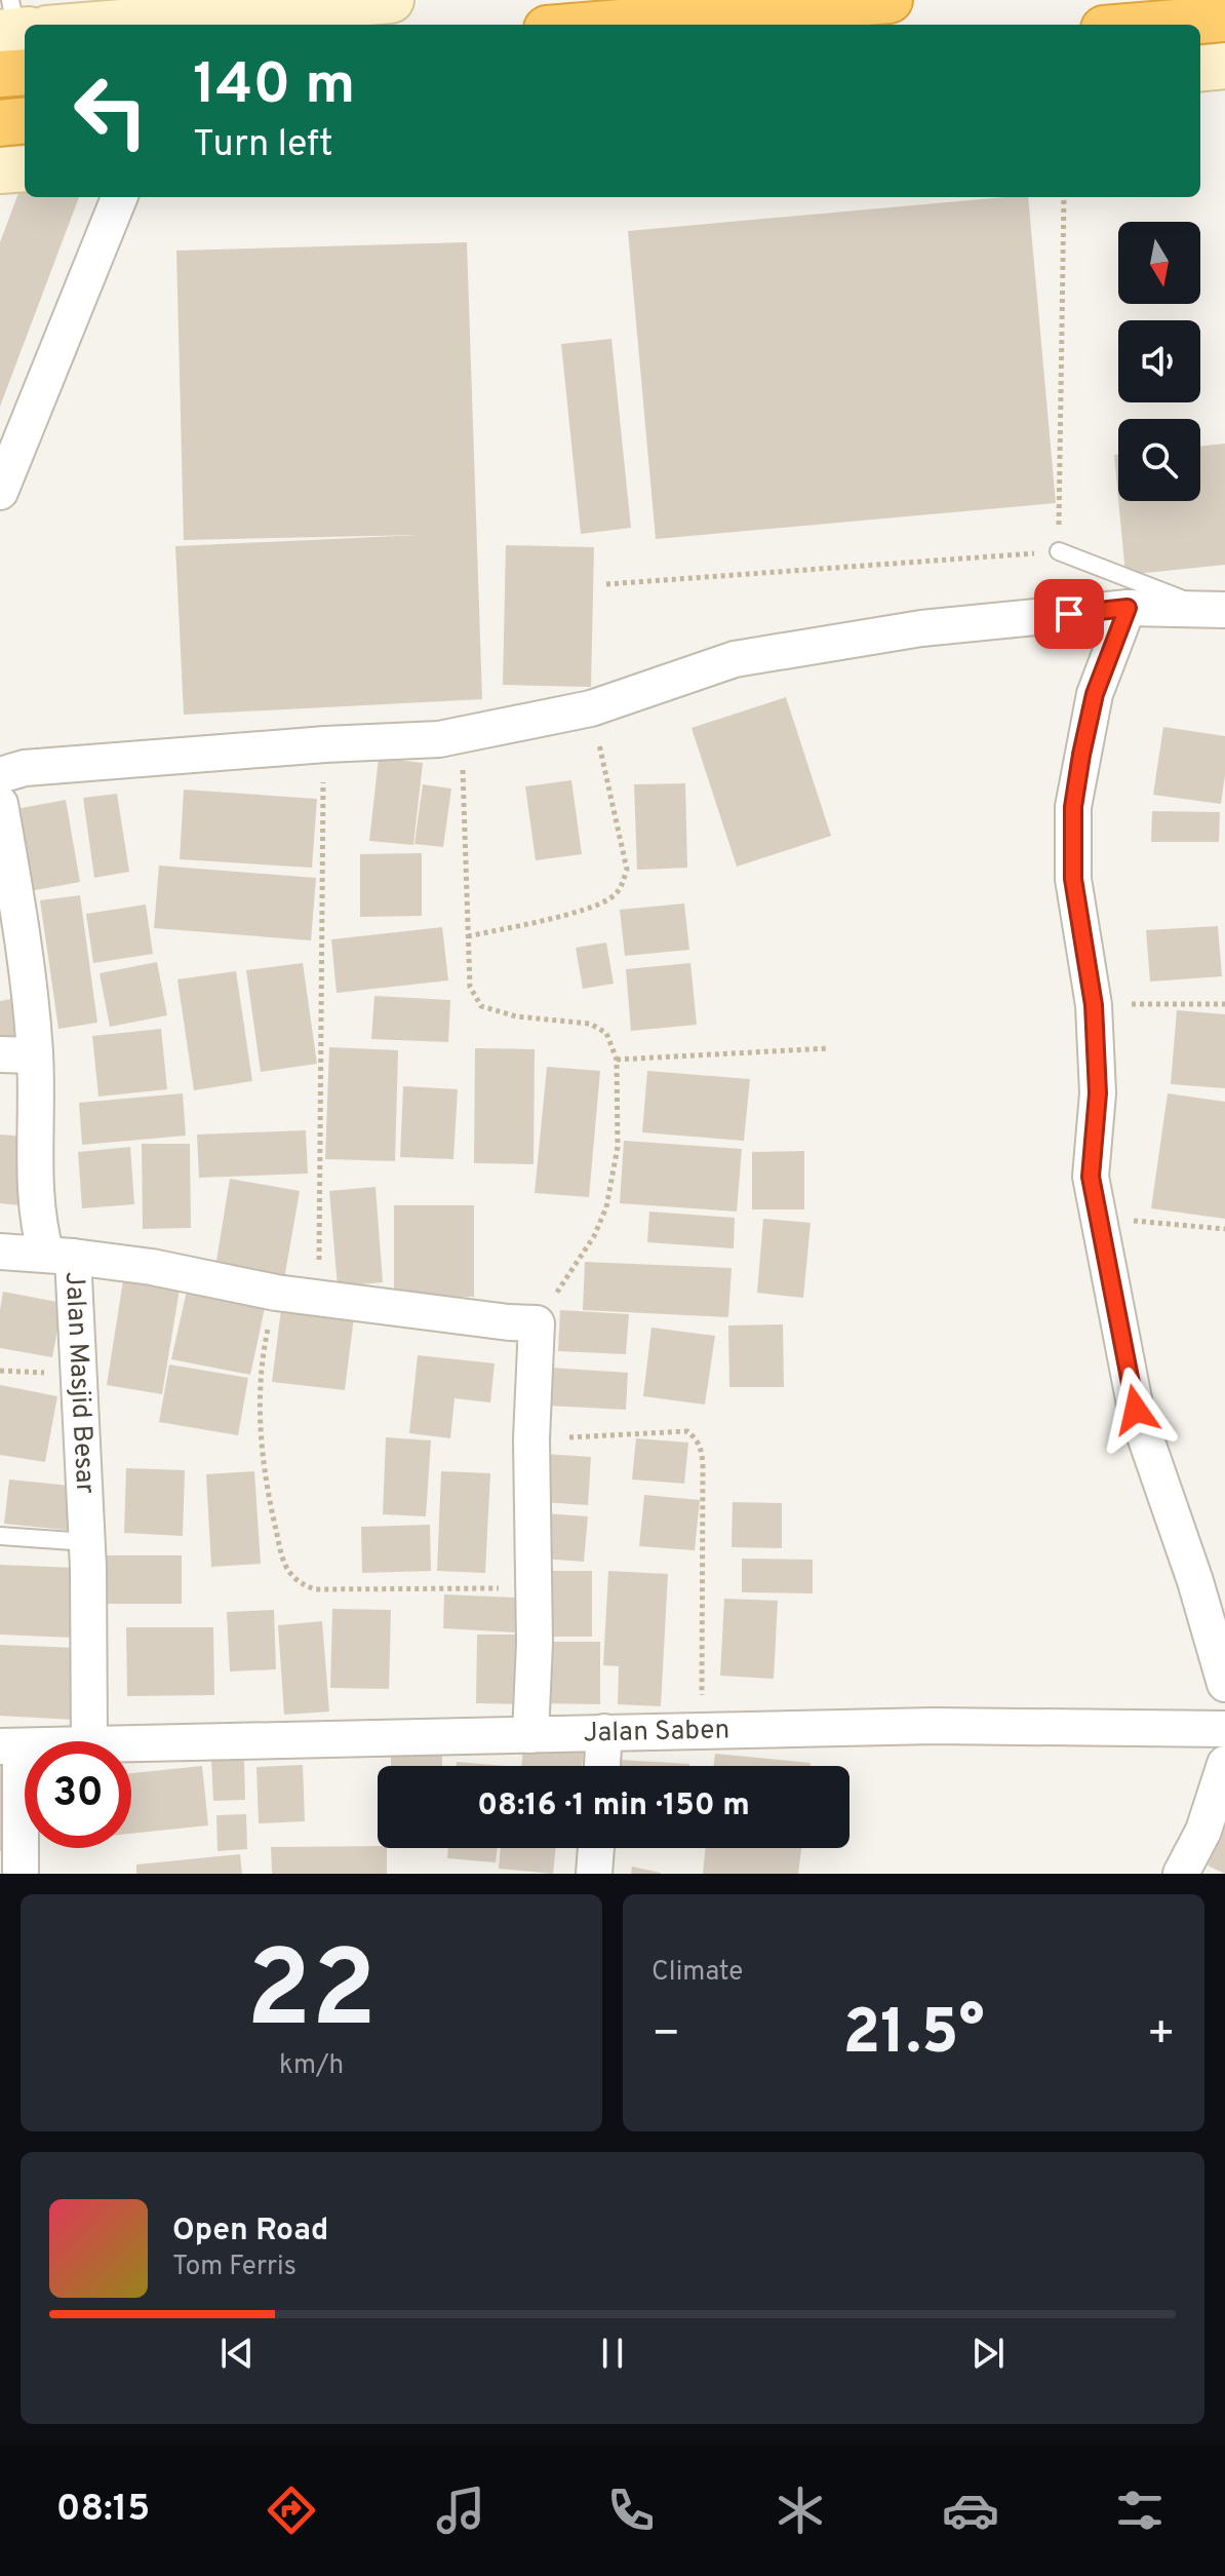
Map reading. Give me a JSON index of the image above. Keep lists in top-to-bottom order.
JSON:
{
  "streets": {
    "street": ["Jalan Masjid Besar", "Jalan Saben"]
  },
  "north": "bottom",
  "page": {
    "turn": ["140 m", "Turn left"],
    "limit": "30",
    "trip": "08:16 · 1 min · 150 m",
    "tile": [
      ["22", "km/h"],
      "Climate"
    ],
    "heat": ["−", "21.5°", "+"],
    "song": ["Open Road", "Tom Ferris"],
    "tabs": "08:15"
  }
}
